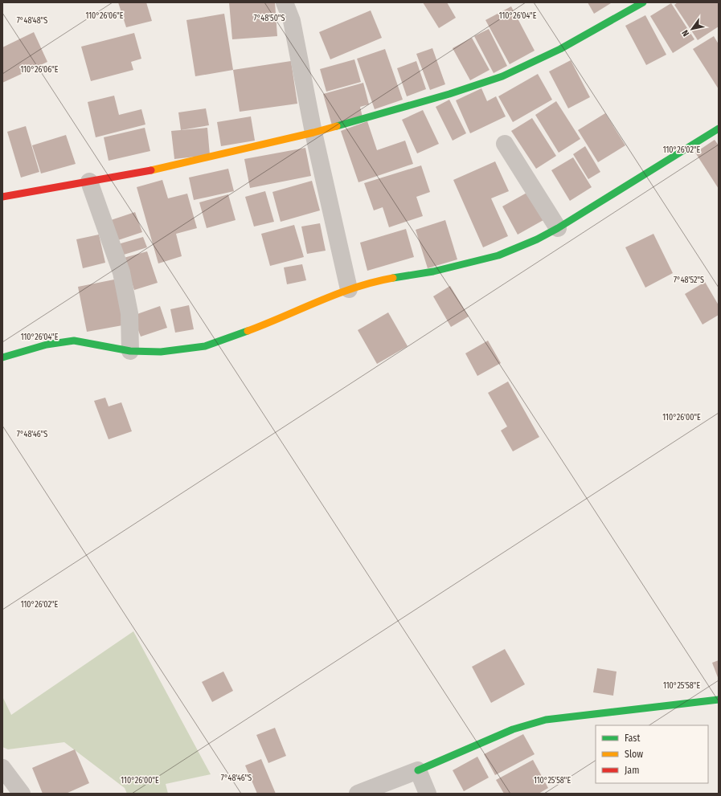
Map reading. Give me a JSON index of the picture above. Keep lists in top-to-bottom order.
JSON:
{
  "legend": ["Fast", "Slow", "Jam"],
  "north": "bottom left",
  "coordinates": [
    "110°26'06\"E",
    "110°26'04\"E",
    "7°48'50\"S",
    "7°48'48\"S",
    "110°26'02\"E",
    "7°48'52\"S",
    "110°26'00\"E",
    "7°48'46\"S",
    "110°25'58\"E"
  ]
}
